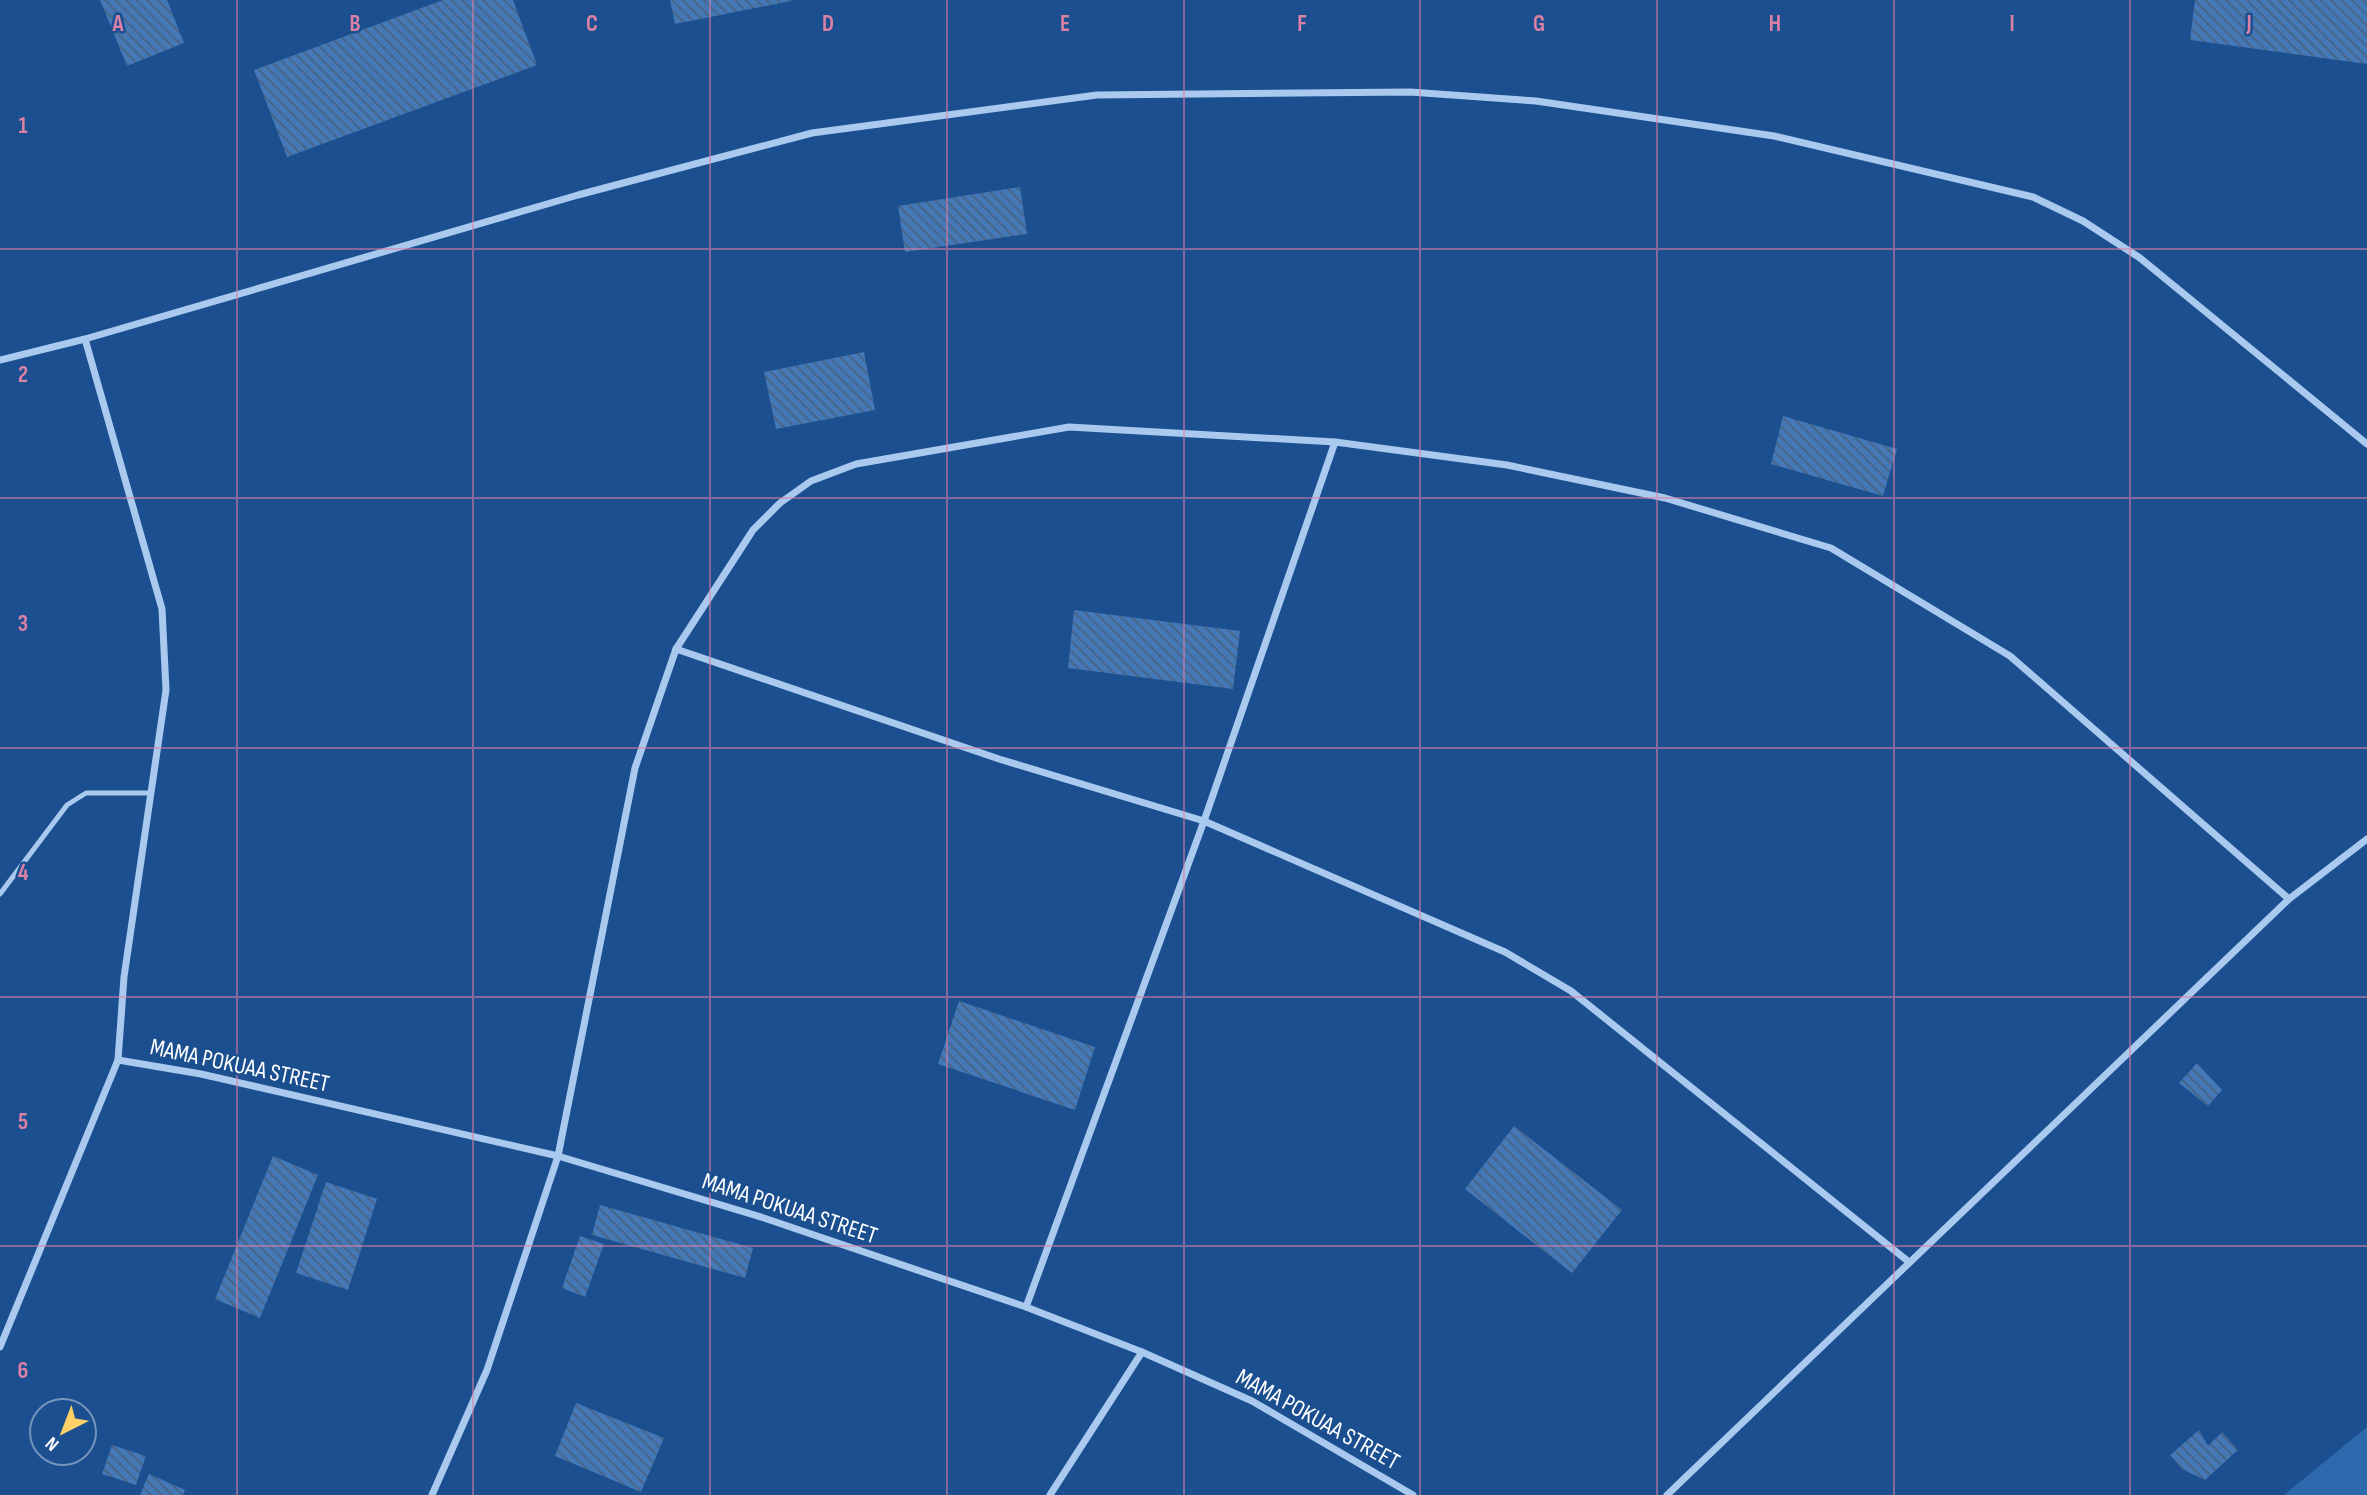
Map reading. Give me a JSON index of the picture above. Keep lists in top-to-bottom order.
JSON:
{
  "streets": {
    "street": ["MAMA POKUAA STREET"]
  },
  "north": "bottom left",
  "grid": {
    "columns": [
      "A",
      "B",
      "C",
      "D",
      "E",
      "F",
      "G",
      "H",
      "I",
      "J"
    ],
    "rows": [
      "1",
      "2",
      "3",
      "4",
      "5",
      "6"
    ]
  }
}
